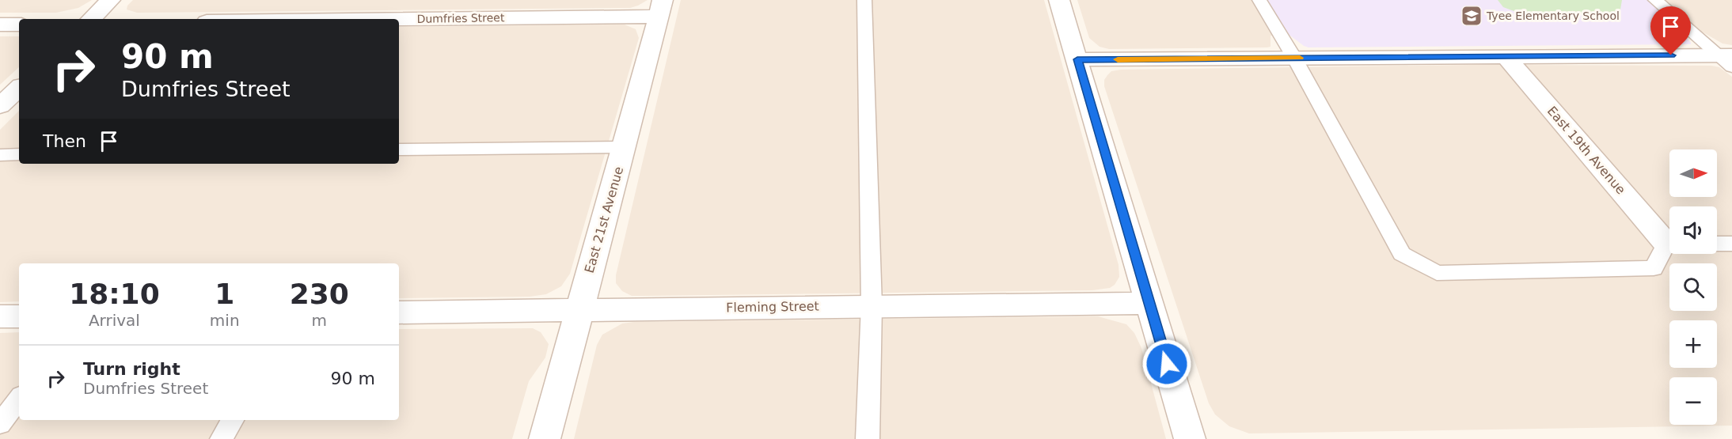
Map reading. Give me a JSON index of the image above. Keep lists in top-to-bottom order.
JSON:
{
  "streets": {
    "street": [
      "Dumfries Street",
      "East 19th Avenue",
      "East 21st Avenue",
      "Fleming Street"
    ]
  },
  "crossings": [
    ["Dumfries Street", "East 21st Avenue"],
    ["East 21st Avenue", "Fleming Street"]
  ],
  "places": {
    "school or university": ["Tyee Elementary School"]
  },
  "north": "right",
  "page": {
    "turn": ["90 m", "Dumfries Street"],
    "then": "Then",
    "map_buttons": ["+", "−"],
    "eta": [
      "18:10",
      "Arrival",
      "1",
      "min",
      "230",
      "m"
    ],
    "list": [
      {
        "name": "Turn right",
        "note": "Dumfries Street",
        "value": "90 m"
      }
    ]
  }
}
